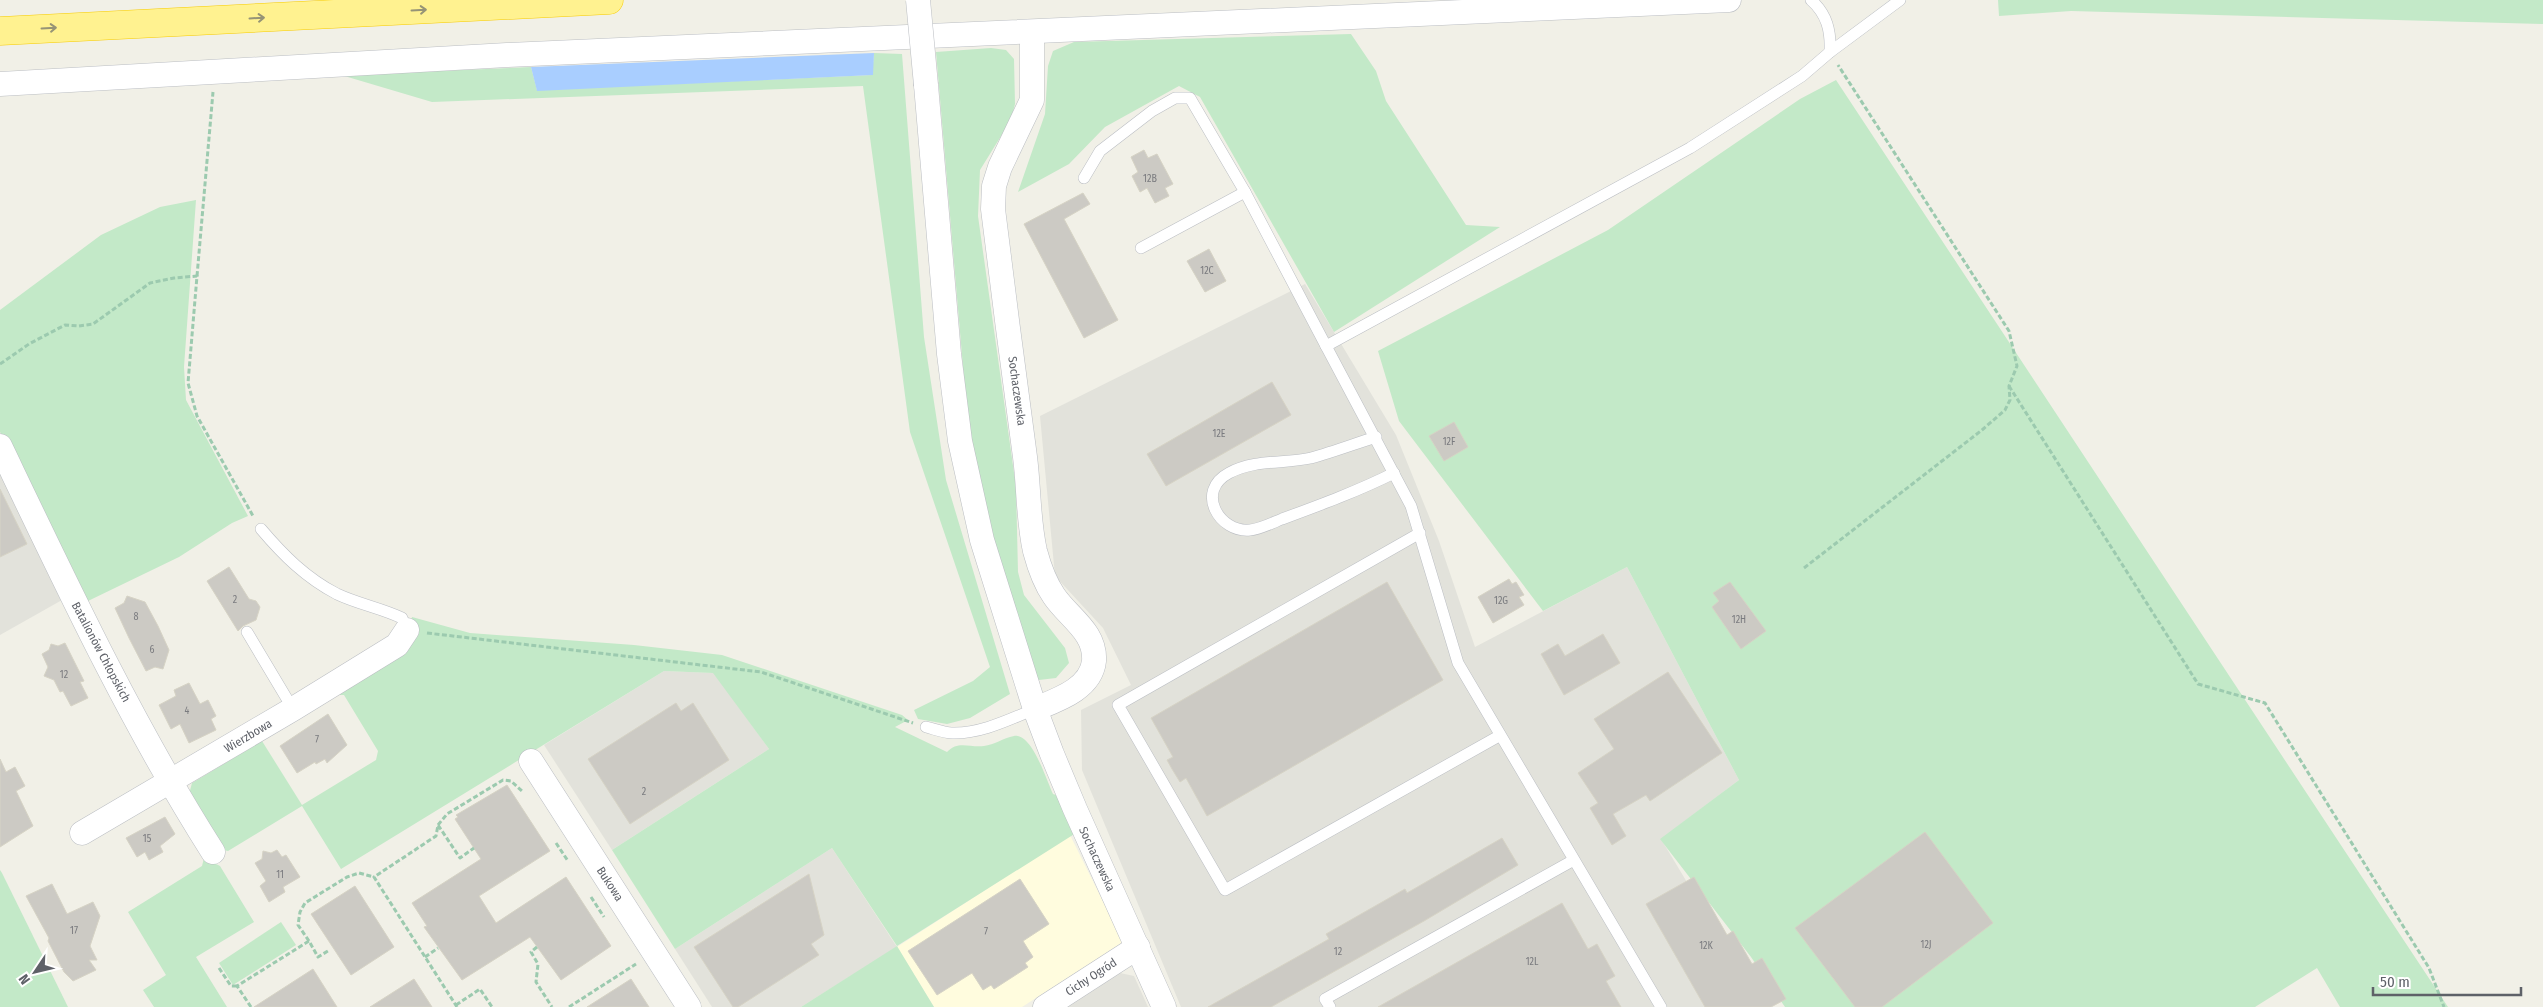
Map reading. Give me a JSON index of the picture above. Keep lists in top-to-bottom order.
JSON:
{
  "streets": {
    "street": [
      "Sochaczewska",
      "Batalionów Chłopskich",
      "Wierzbowa",
      "Bukowa",
      "Cichy Ogród"
    ]
  },
  "crossings": [
    ["Sochaczewska", "Cichy Ogród"],
    ["Batalionów Chłopskich", "Wierzbowa"]
  ],
  "house_numbers": [
    "12B",
    "12C",
    "12E",
    "12F",
    "2",
    "12G",
    "8",
    "12H",
    "6",
    "12",
    "4",
    "7",
    "2",
    "15",
    "11",
    "17",
    "7",
    "12J",
    "12K",
    "12",
    "12L"
  ],
  "scale_bar": "50 m",
  "north": "bottom left"
}
